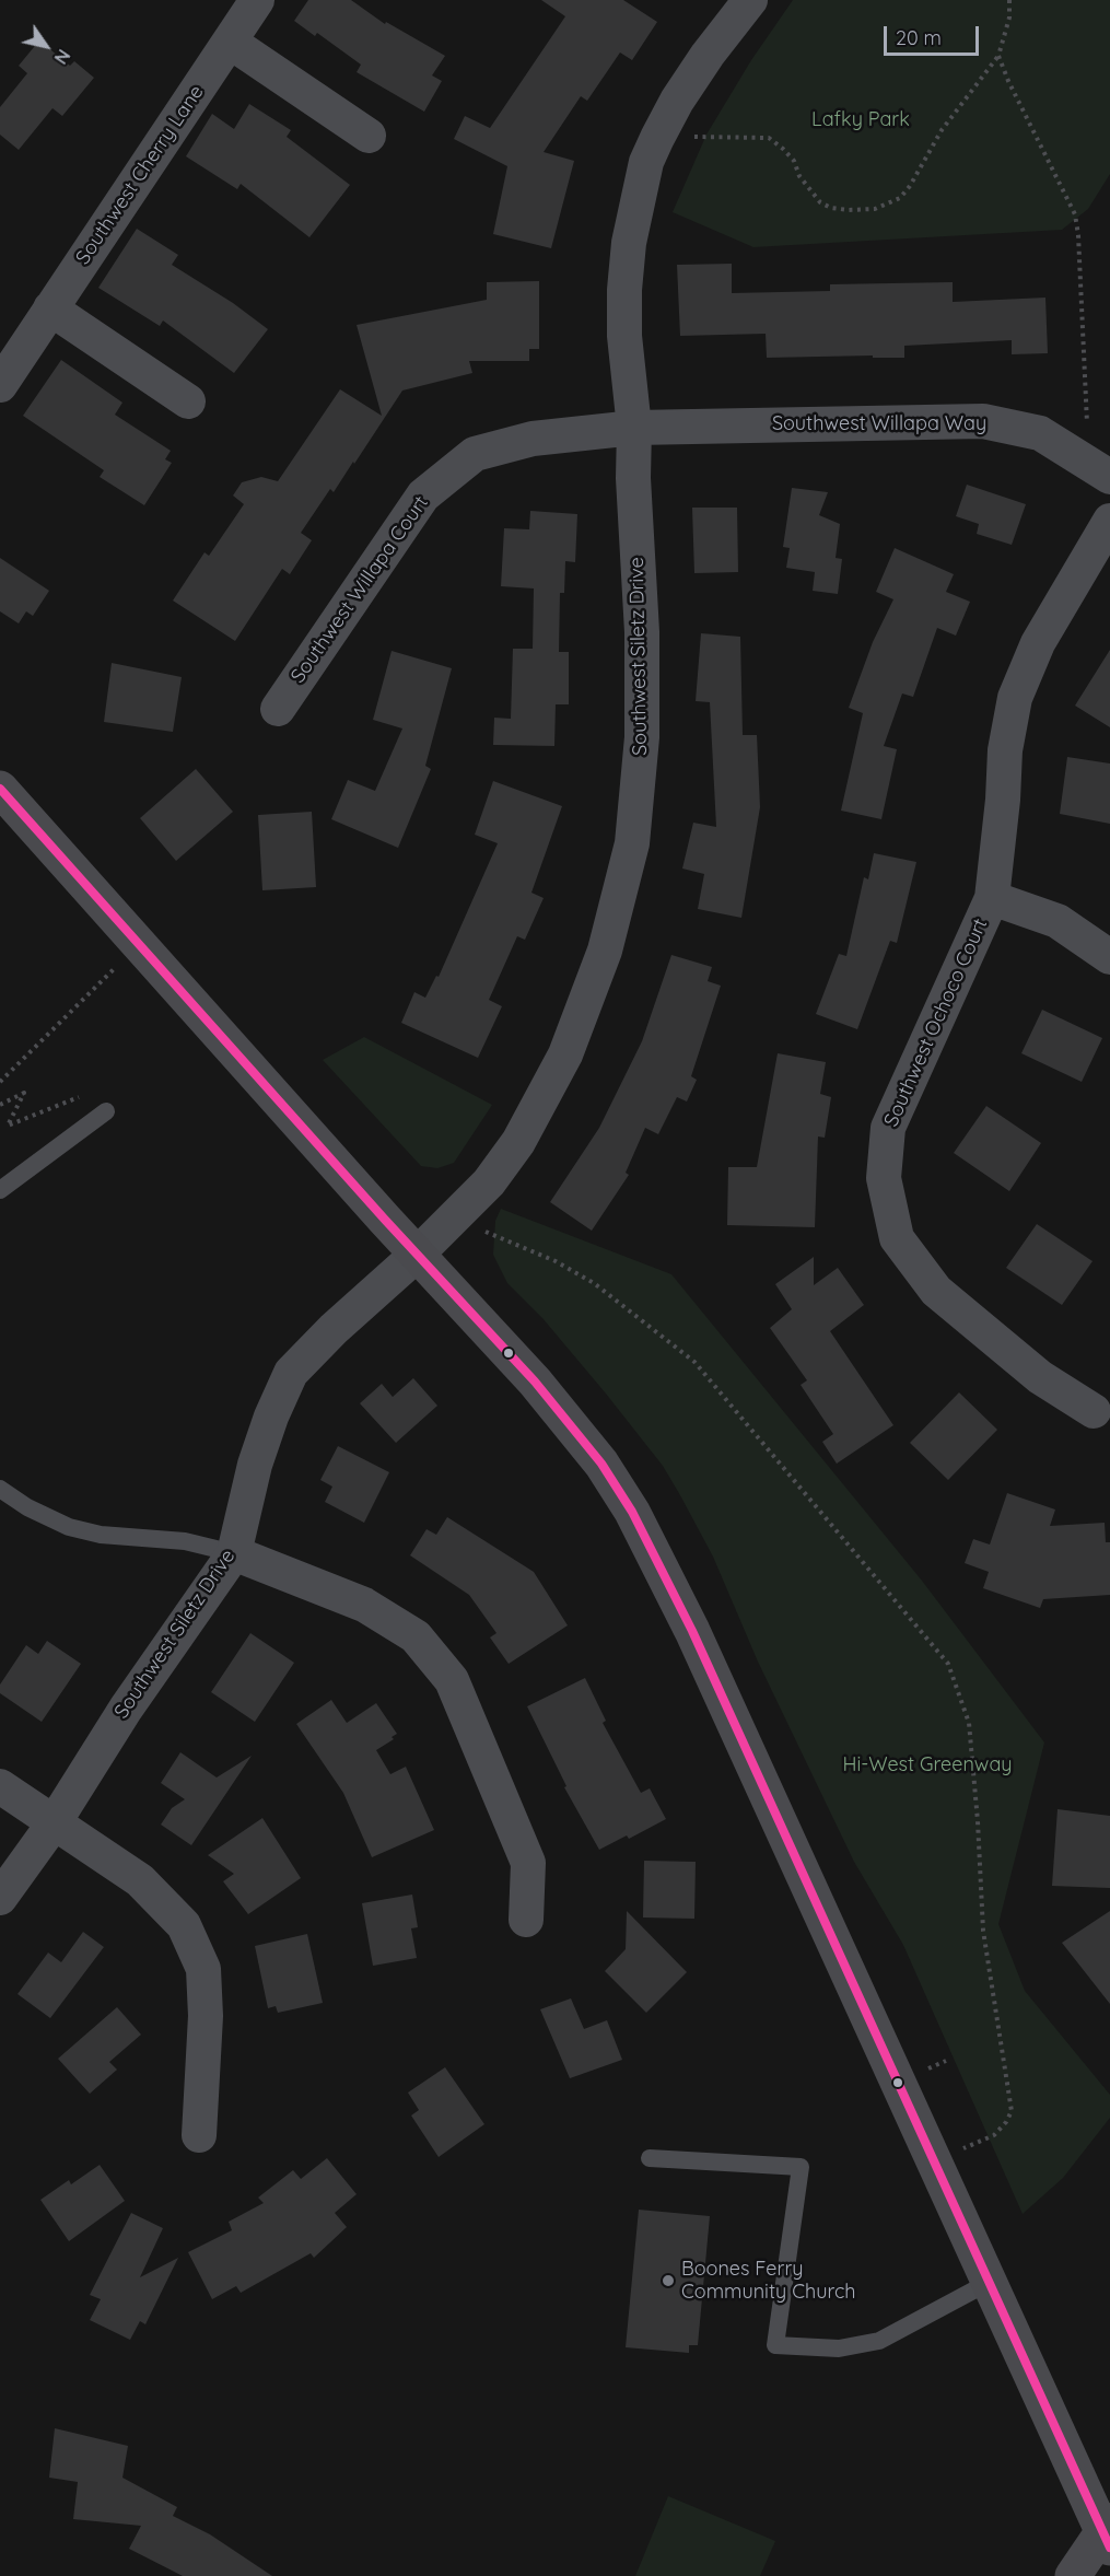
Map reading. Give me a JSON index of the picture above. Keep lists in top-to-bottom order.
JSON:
{
  "streets": {
    "street": [
      "Southwest Cherry Lane",
      "Southwest Willapa Way",
      "Southwest Willapa Court",
      "Southwest Siletz Drive",
      "Southwest Ochoco Court"
    ]
  },
  "crossings": [
    ["Southwest Willapa Way", "Southwest Willapa Court"],
    ["Southwest Willapa Way", "Southwest Siletz Drive"],
    ["Southwest Willapa Court", "Southwest Siletz Drive"]
  ],
  "parks": ["Lafky Park", "Hi-West Greenway"],
  "places": ["Boones Ferry Community Church"],
  "scale_bar": "20 m",
  "north": "bottom right"
}
